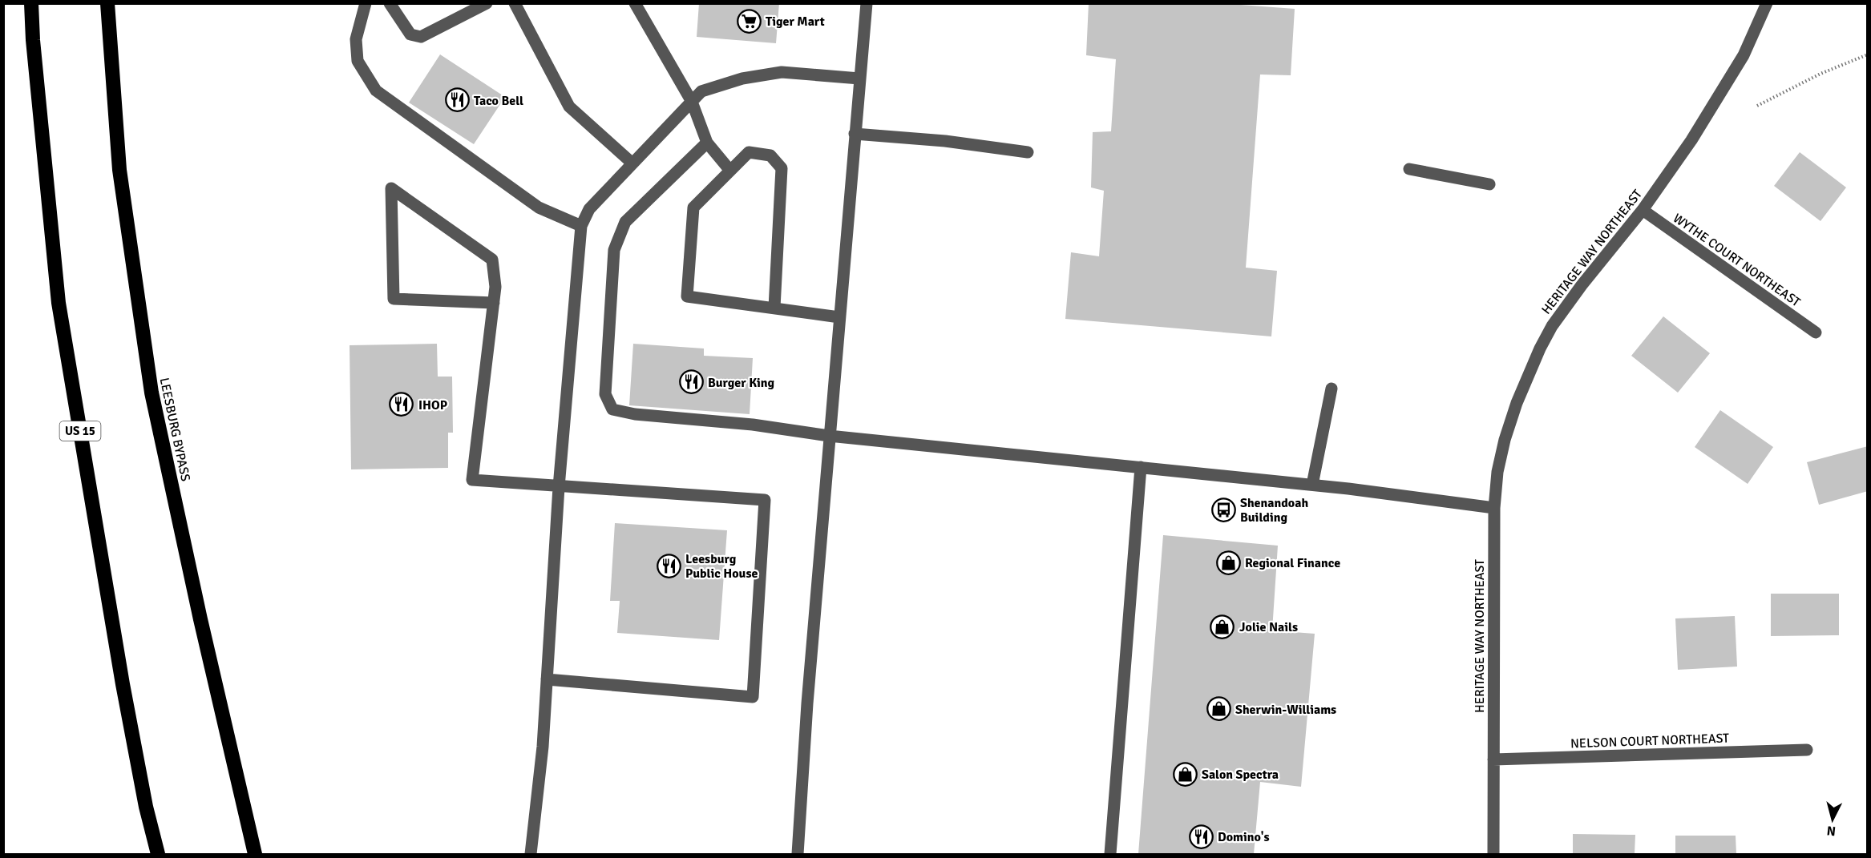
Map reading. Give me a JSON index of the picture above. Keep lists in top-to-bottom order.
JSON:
{
  "streets": {
    "highway": ["LEESBURG BYPASS", "US 15"],
    "street": ["HERITAGE WAY NORTHEAST", "WYTHE COURT NORTHEAST", "NELSON COURT NORTHEAST"]
  },
  "crossings": [
    ["HERITAGE WAY NORTHEAST", "WYTHE COURT NORTHEAST"],
    ["HERITAGE WAY NORTHEAST", "NELSON COURT NORTHEAST"]
  ],
  "places": {
    "supermarket": ["Tiger Mart"],
    "restaurant": [
      "Taco Bell",
      "Burger King",
      "IHOP",
      "Leesburg Public House",
      "Domino's"
    ],
    "bus stop": ["Shenandoah Building"],
    "shop": [
      "Regional Finance",
      "Jolie Nails",
      "Sherwin-Williams",
      "Salon Spectra"
    ]
  },
  "north": "bottom"
}
